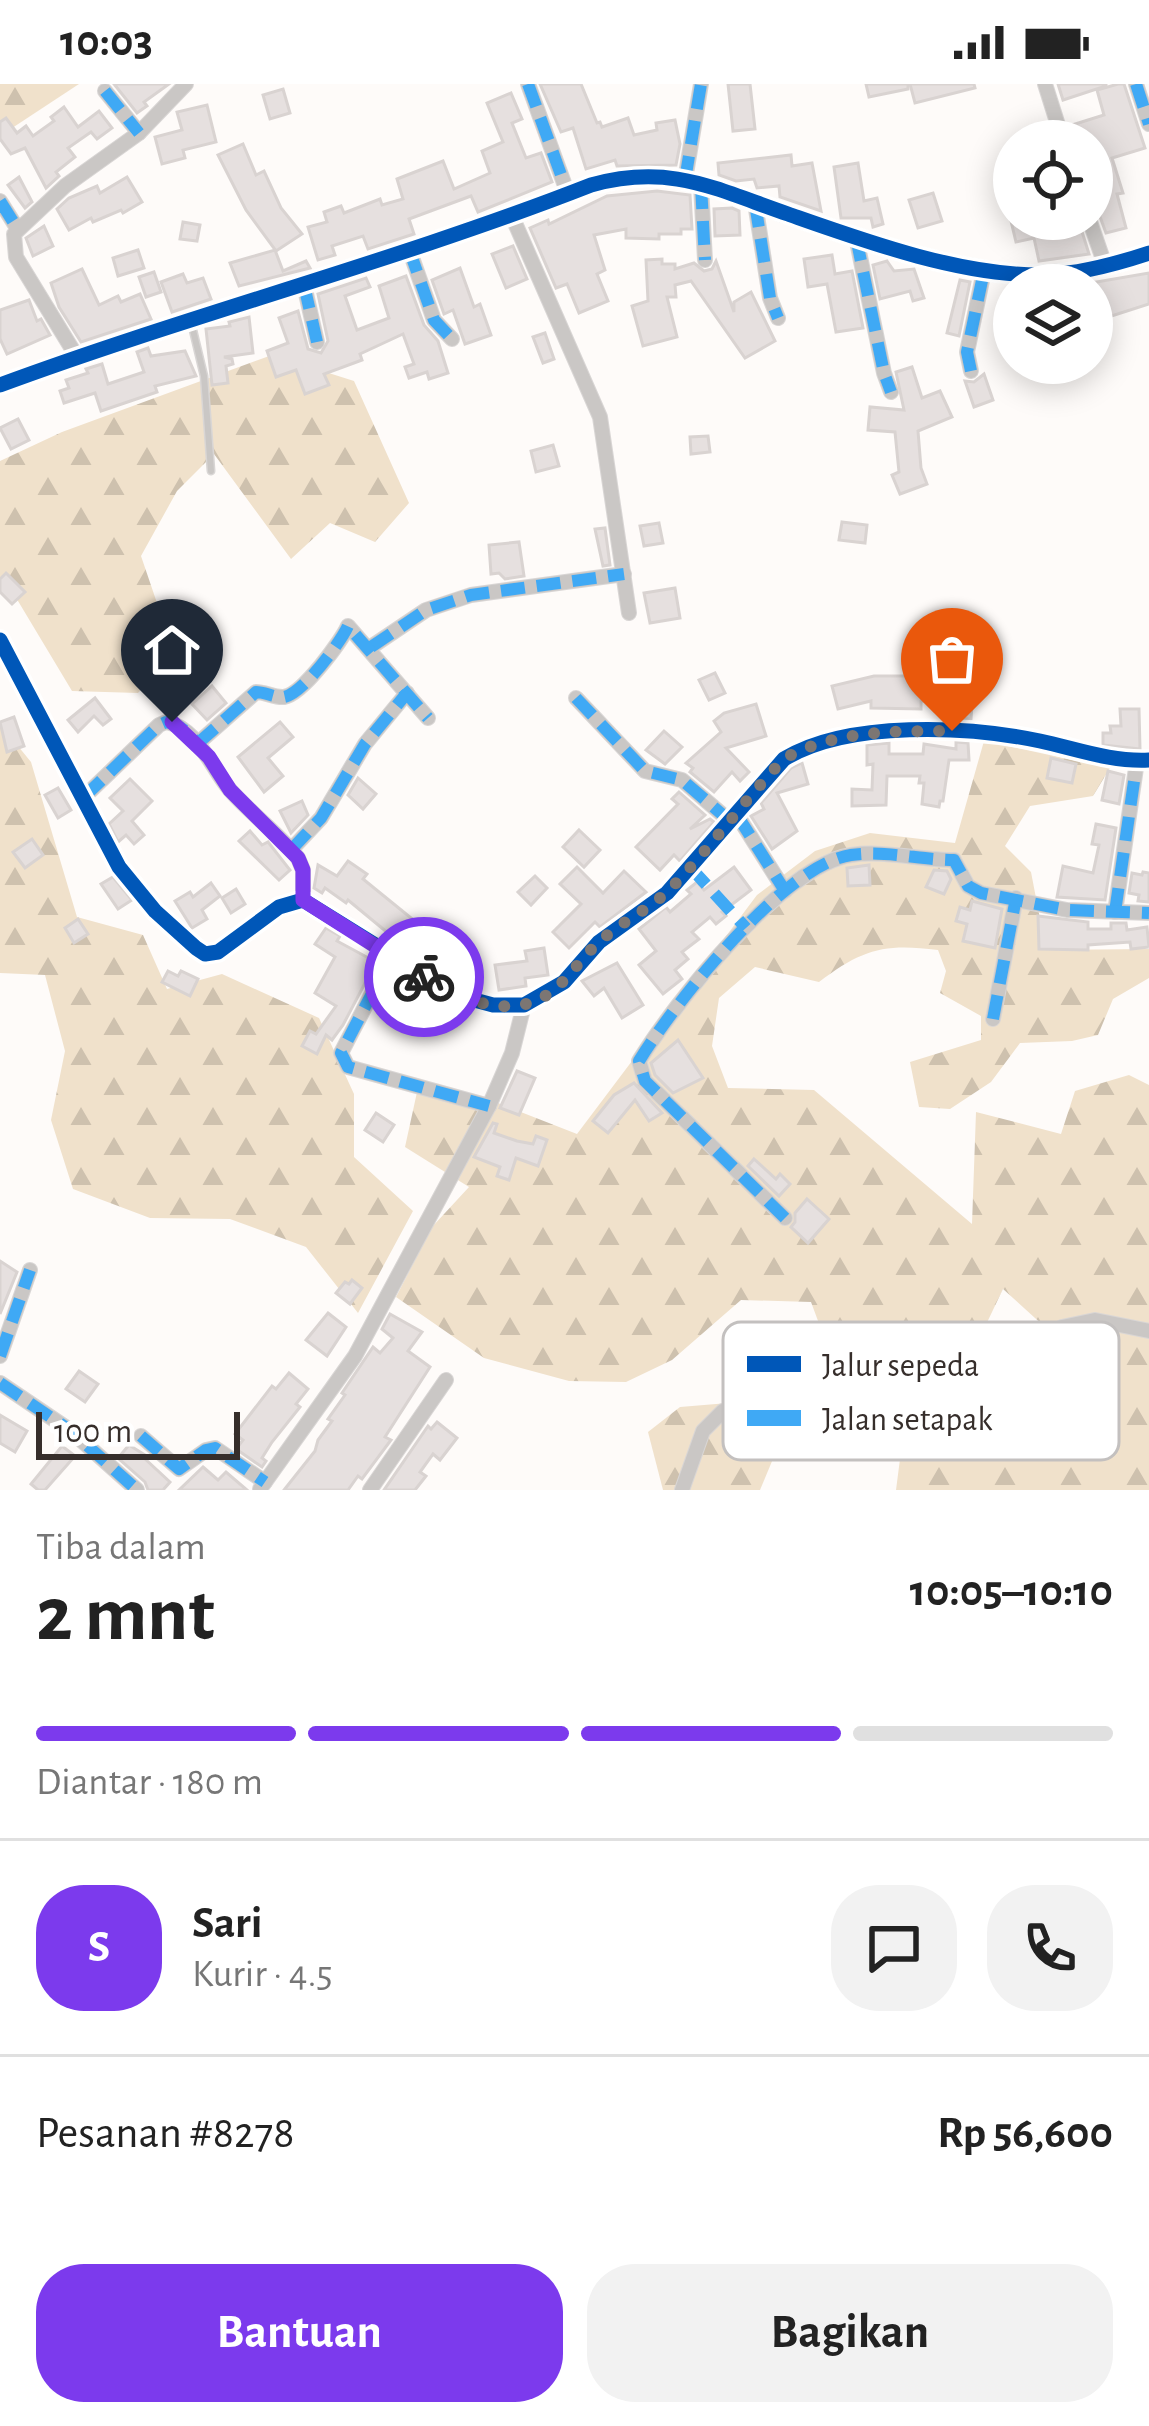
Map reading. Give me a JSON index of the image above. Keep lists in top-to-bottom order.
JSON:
{
  "legend": ["Jalur sepeda", "Jalan setapak"],
  "scale_bar": "100 m",
  "page": {
    "status": "10:03",
    "scale": "100 m",
    "heading": ["2 mnt", "Tiba dalam", "10:05–10:10"],
    "panel": [
      "Sari",
      "Kurir · 4.5",
      "Pesanan #8278",
      "Rp 56,600"
    ],
    "bar": "Diantar · 180 m",
    "round": "S",
    "buttons": ["Bantuan", "Bagikan"]
  }
}
